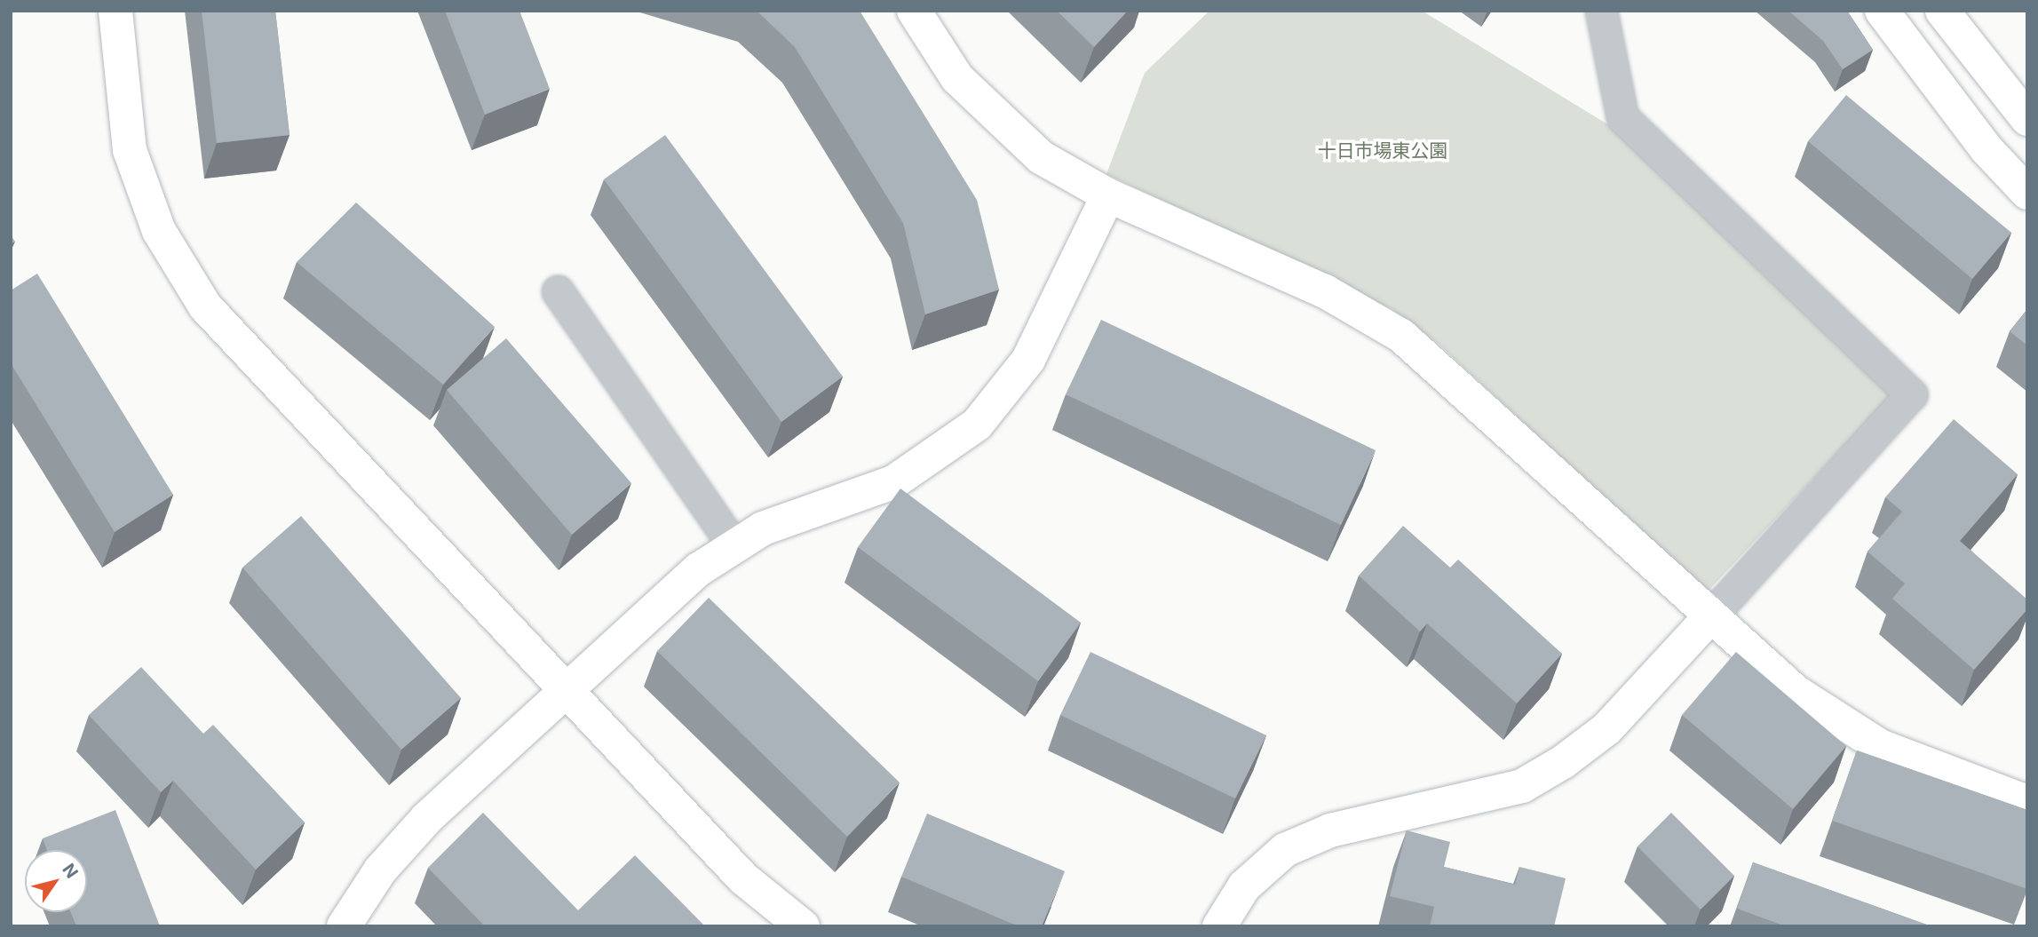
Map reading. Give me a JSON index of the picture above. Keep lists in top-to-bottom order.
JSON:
{
  "parks": ["十日市場東公園"],
  "north": "top right"
}
